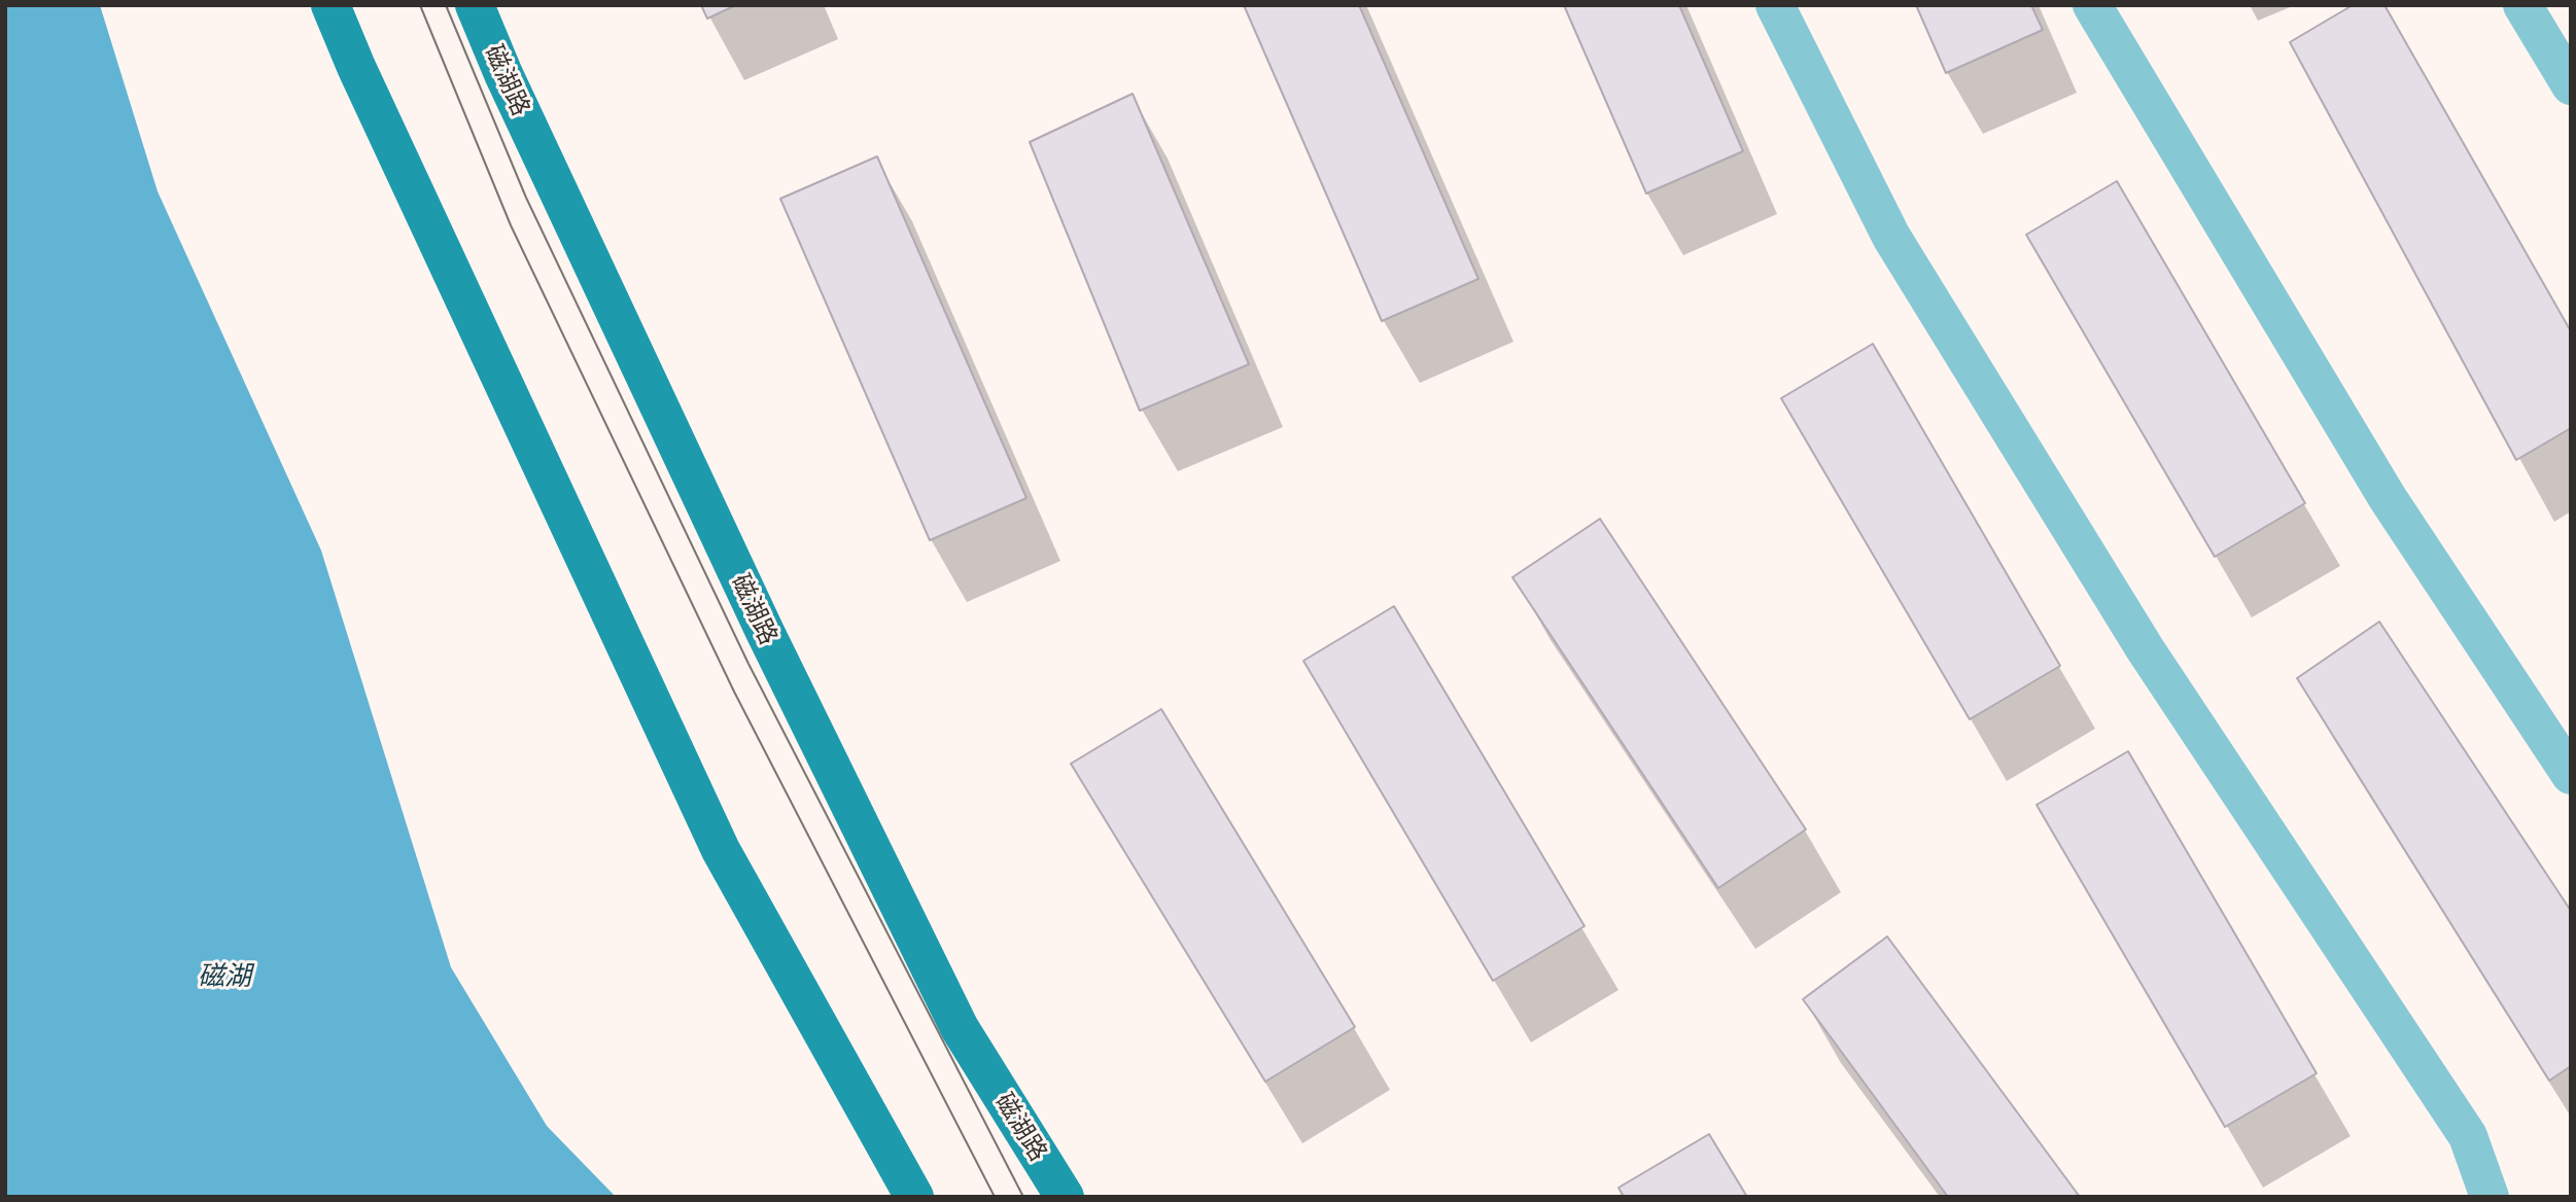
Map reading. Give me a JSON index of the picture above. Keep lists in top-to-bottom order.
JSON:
{
  "streets": {
    "main road": ["磁湖路"]
  },
  "water": ["磁湖"]
}
